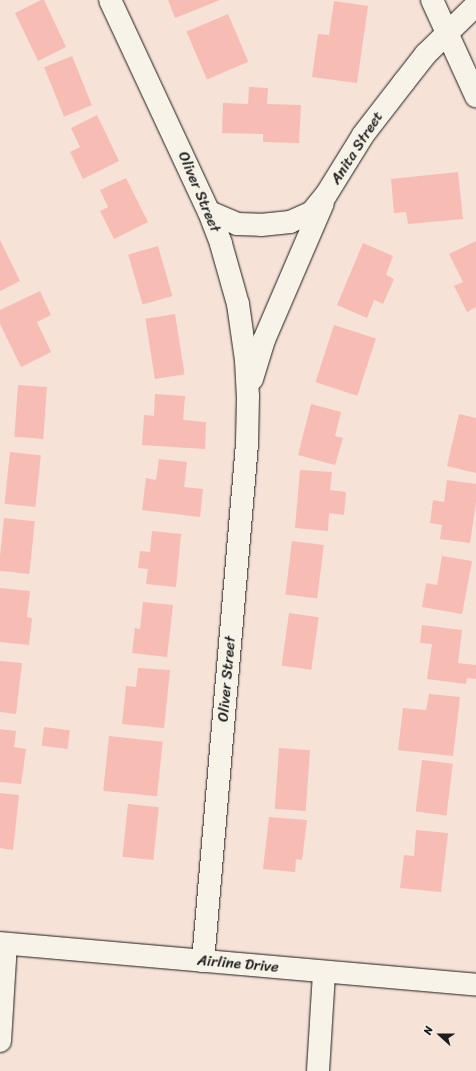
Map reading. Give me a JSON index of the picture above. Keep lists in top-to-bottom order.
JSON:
{
  "streets": {
    "street": ["Anita Street", "Oliver Street", "Airline Drive"]
  },
  "crossings": [
    ["Anita Street", "Oliver Street"],
    ["Oliver Street", "Airline Drive"]
  ],
  "north": "left"
}
